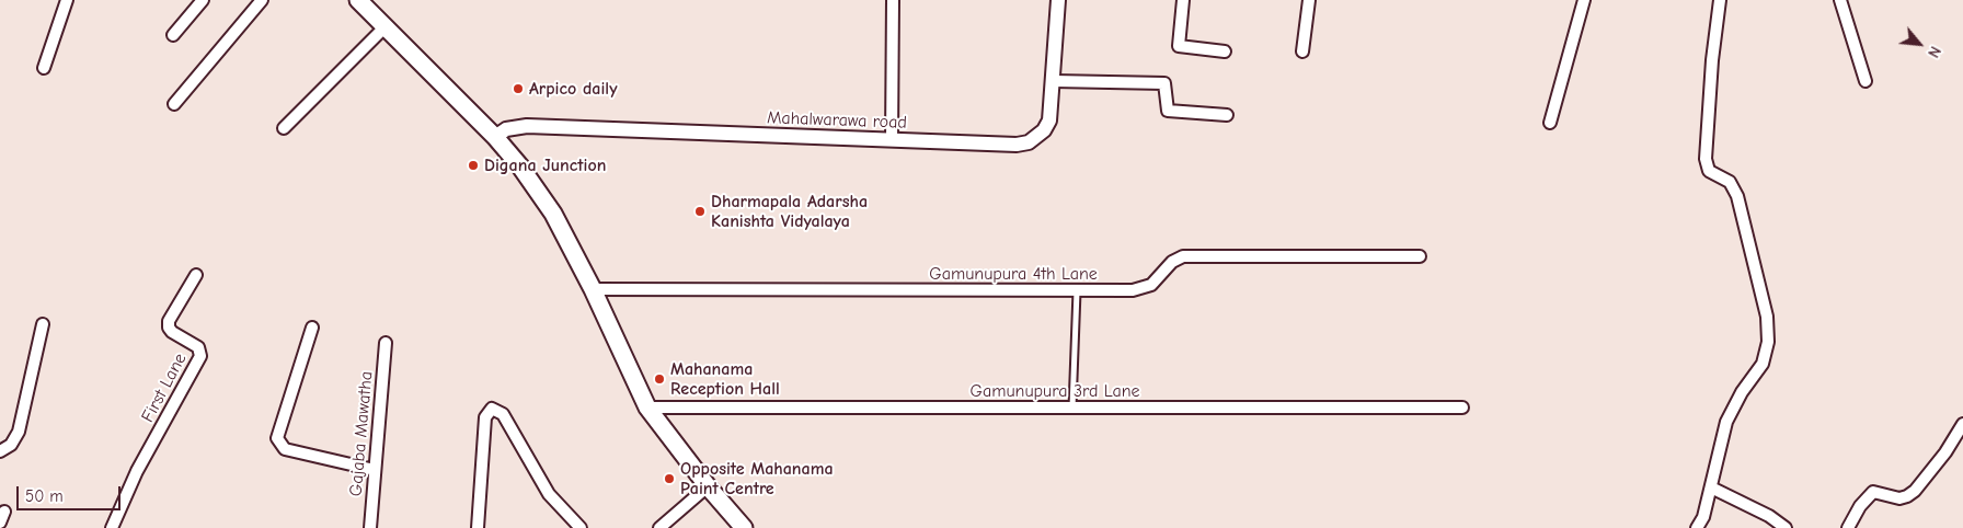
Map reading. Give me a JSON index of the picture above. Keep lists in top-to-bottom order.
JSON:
{
  "streets": {
    "street": [
      "Mahalwarawa road",
      "Gamunupura 4th Lane",
      "First Lane",
      "Gamunupura 3rd Lane",
      "Gajaba Mawatha"
    ]
  },
  "places": [
    "Arpico daily",
    "Digana Junction",
    "Dharmapala Adarsha Kanishta Vidyalaya",
    "Mahanama Reception Hall",
    "Opposite Mahanama Paint Centre"
  ],
  "scale_bar": "50 m",
  "north": "bottom right"
}
